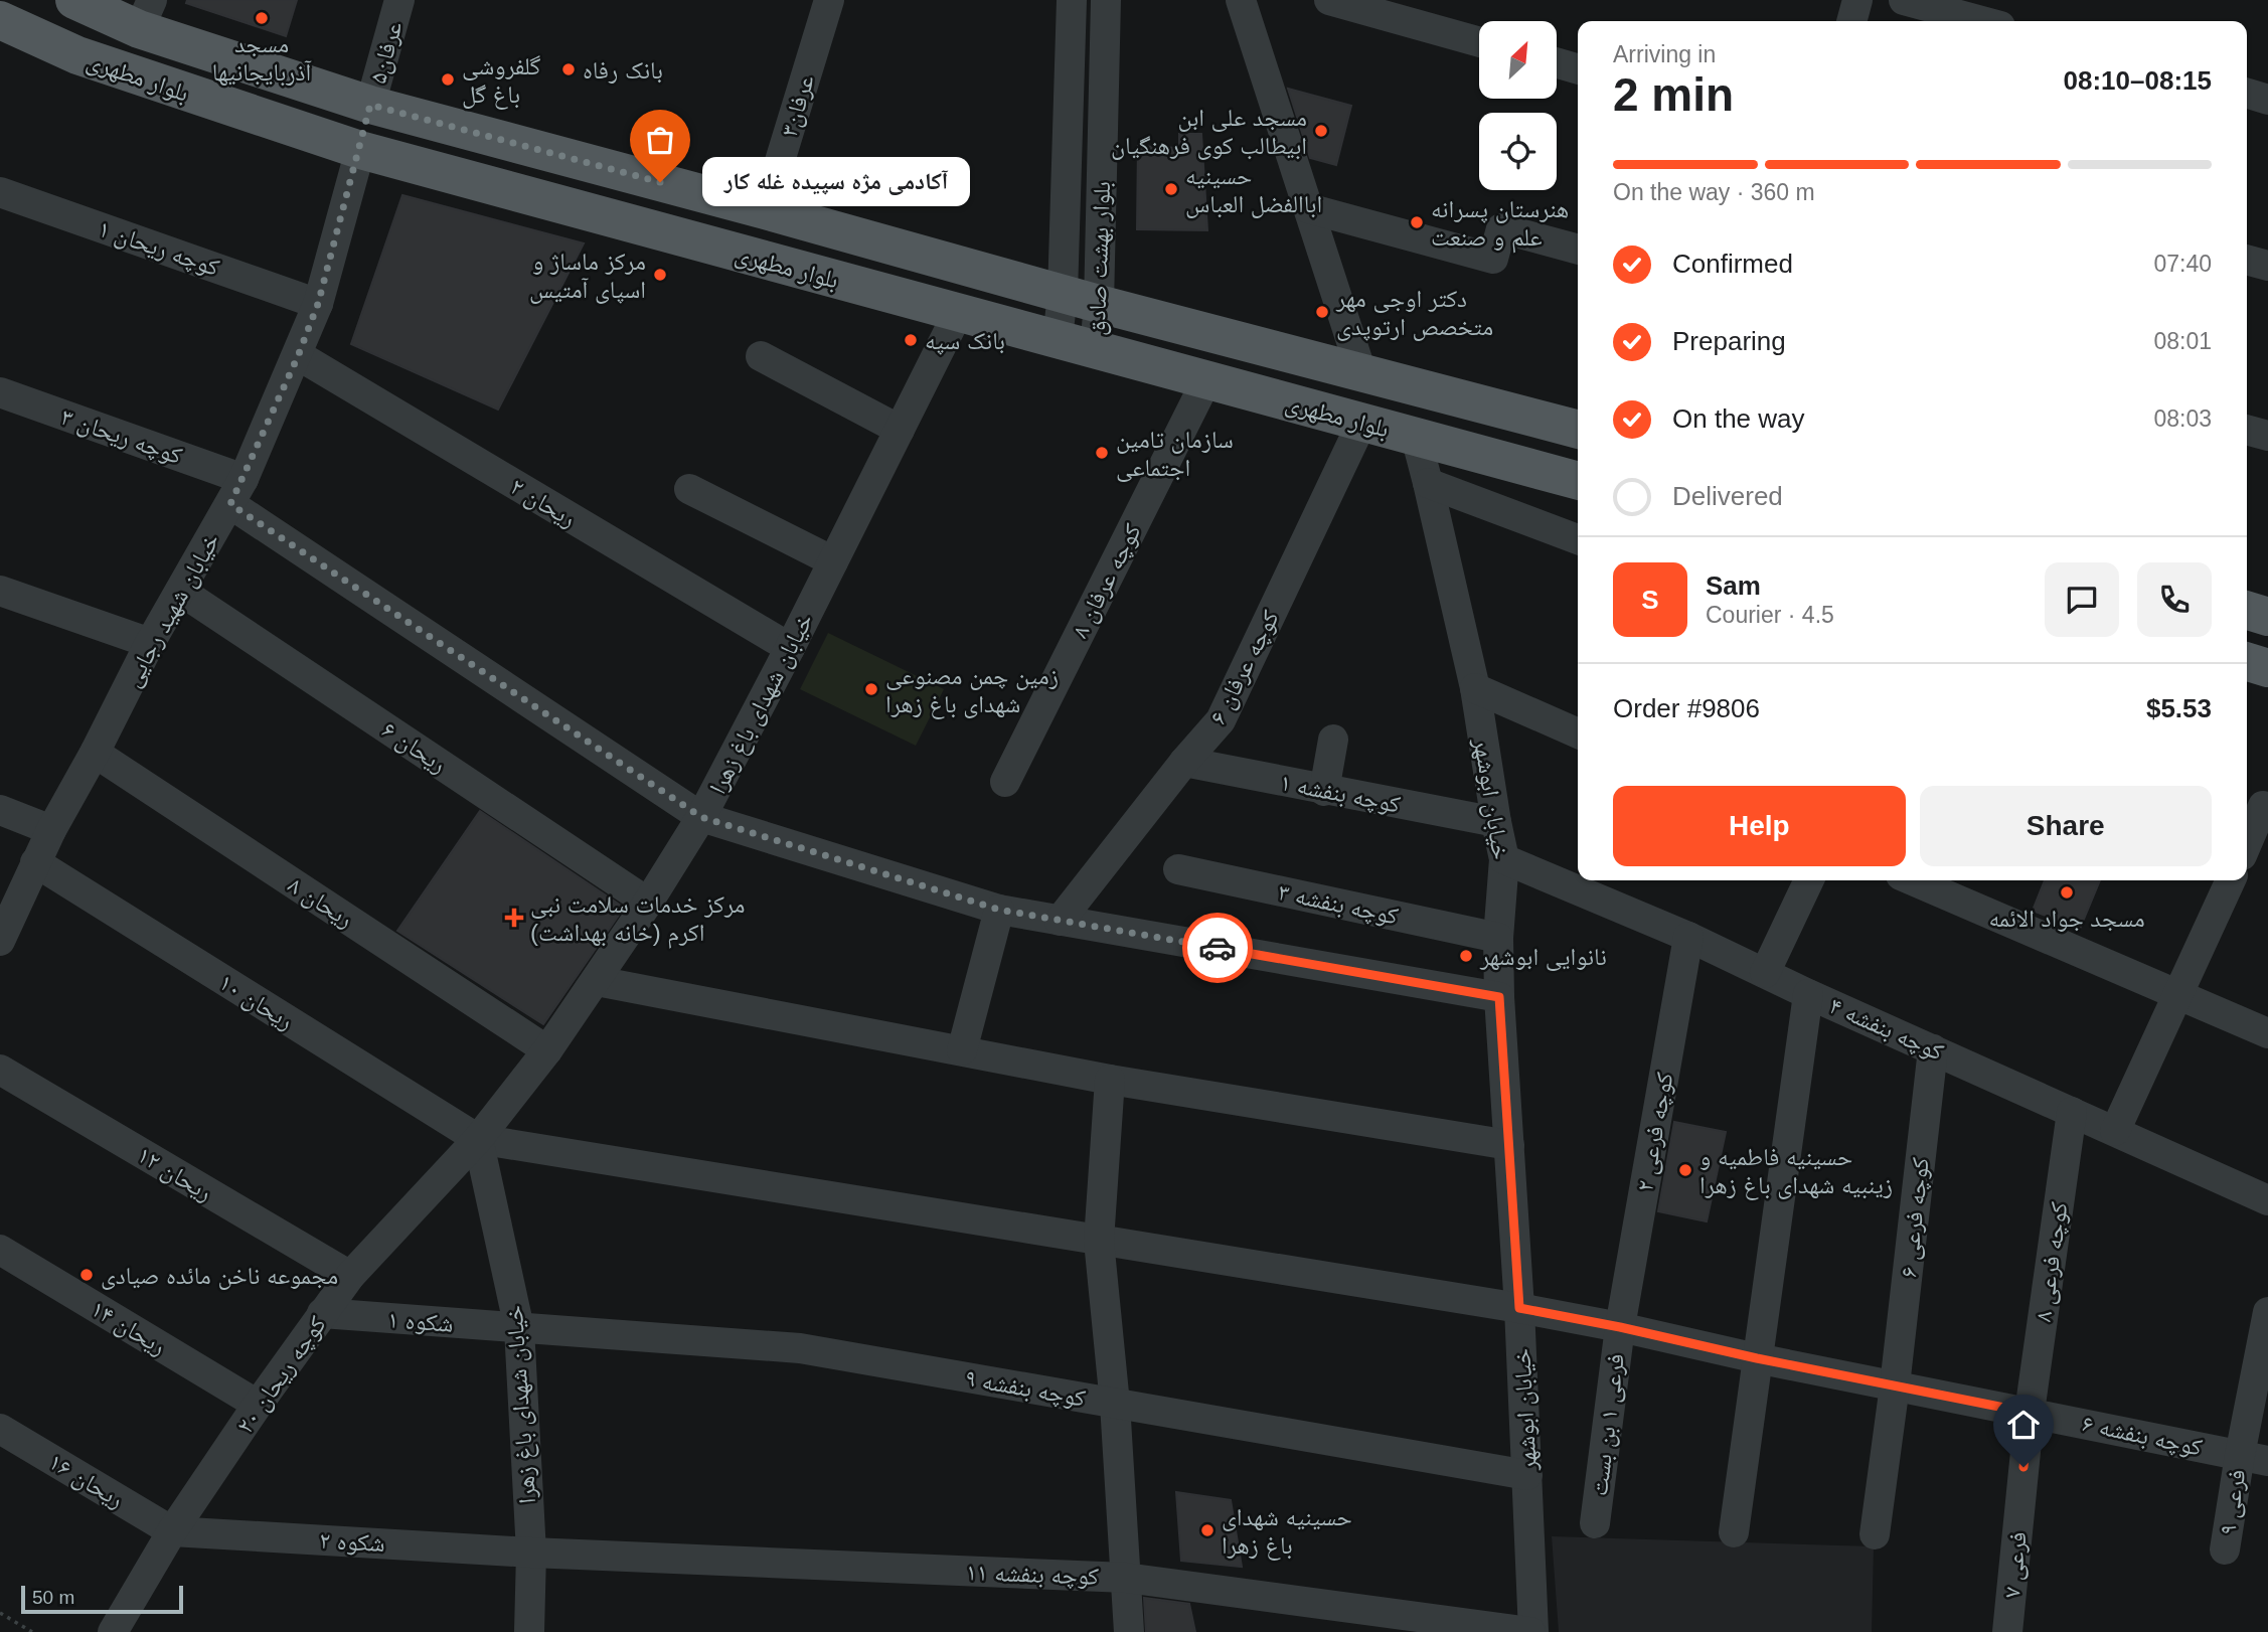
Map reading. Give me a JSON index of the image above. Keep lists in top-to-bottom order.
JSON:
{
  "streets": {
    "main road": ["بلوار مطهری"],
    "street": [
      "عرفان۵",
      "عرفان۳",
      "کوچه ریحان ۱",
      "بلوار بهشت صادق",
      "کوچه ریحان ۳",
      "ریحان ۲",
      "کوچه عرفان ۸",
      "خیابان شهید رجایی",
      "کوچه عرفان ۶",
      "خیابان شهدای باغ‌ زهرا",
      "ریحان ۶",
      "کوچه بنفشه ۱",
      "خیابان ابوشهر",
      "ریحان ۸",
      "کوچه بنفشه ۳",
      "ریحان ۱۰",
      "کوچه بنفشه ۴",
      "کوچه فرعی ۲",
      "ریحان ۱۲",
      "کوچه فرعی ۶",
      "کوچه فرعی ۸",
      "شکوه ۱",
      "ریحان ۱۴",
      "کوچه ریحان ۲۰",
      "کوچه بنفشه ۹",
      "خیابان شهدای باغ زهرا",
      "فرعی ۱ بن بست",
      "کوچه بنفشه ۶",
      "ریحان ۱۶",
      "فرعی ۹",
      "شکوه ۲",
      "فرعی ۷",
      "کوچه بنفشه ۱۱"
    ]
  },
  "crossings": [
    ["عرفان۵", "بلوار مطهری"],
    ["بلوار مطهری", "عرفان۳"],
    ["بلوار مطهری", "بلوار بهشت صادق"],
    ["بلوار مطهری", "کوچه عرفان ۸"],
    ["بلوار مطهری", "خیابان شهید رجایی"],
    ["بلوار مطهری", "کوچه عرفان ۶"],
    ["بلوار مطهری", "خیابان شهدای باغ‌ زهرا"],
    ["بلوار مطهری", "خیابان ابوشهر"],
    ["کوچه ریحان ۱", "خیابان شهید رجایی"],
    ["کوچه ریحان ۳", "خیابان شهید رجایی"],
    ["کوچه ریحان ۳", "کوچه عرفان ۶"],
    ["کوچه ریحان ۳", "خیابان شهدای باغ‌ زهرا"],
    ["کوچه ریحان ۳", "خیابان ابوشهر"],
    ["ریحان ۲", "خیابان شهید رجایی"],
    ["ریحان ۲", "خیابان شهدای باغ‌ زهرا"],
    ["خیابان شهید رجایی", "ریحان ۶"],
    ["خیابان شهید رجایی", "ریحان ۸"],
    ["خیابان شهید رجایی", "ریحان ۱۰"],
    ["کوچه عرفان ۶", "کوچه بنفشه ۱"],
    ["خیابان شهدای باغ‌ زهرا", "ریحان ۶"],
    ["خیابان شهدای باغ‌ زهرا", "ریحان ۸"],
    ["خیابان شهدای باغ‌ زهرا", "ریحان ۱۰"],
    ["خیابان شهدای باغ‌ زهرا", "کوچه ریحان ۲۰"],
    ["خیابان شهدای باغ‌ زهرا", "خیابان شهدای باغ زهرا"],
    ["خیابان شهدای باغ‌ زهرا", "کوچه بنفشه ۶"],
    ["کوچه بنفشه ۱", "خیابان ابوشهر"],
    ["خیابان ابوشهر", "کوچه بنفشه ۳"],
    ["خیابان ابوشهر", "کوچه بنفشه ۴"],
    ["خیابان ابوشهر", "کوچه بنفشه ۹"],
    ["خیابان ابوشهر", "کوچه بنفشه ۶"],
    ["خیابان ابوشهر", "کوچه بنفشه ۱۱"],
    ["ریحان ۱۰", "کوچه ریحان ۲۰"],
    ["ریحان ۱۰", "خیابان شهدای باغ زهرا"],
    ["ریحان ۱۰", "کوچه بنفشه ۶"],
    ["کوچه بنفشه ۴", "کوچه فرعی ۲"],
    ["کوچه بنفشه ۴", "کوچه فرعی ۶"],
    ["کوچه بنفشه ۴", "کوچه فرعی ۸"],
    ["کوچه فرعی ۲", "فرعی ۱ بن بست"],
    ["کوچه فرعی ۲", "کوچه بنفشه ۶"],
    ["ریحان ۱۲", "کوچه ریحان ۲۰"],
    ["کوچه فرعی ۶", "کوچه بنفشه ۶"],
    ["کوچه فرعی ۸", "کوچه بنفشه ۶"],
    ["کوچه فرعی ۸", "فرعی ۷"],
    ["شکوه ۱", "کوچه ریحان ۲۰"],
    ["شکوه ۱", "کوچه بنفشه ۹"],
    ["شکوه ۱", "خیابان شهدای باغ زهرا"],
    ["ریحان ۱۴", "کوچه ریحان ۲۰"],
    ["کوچه ریحان ۲۰", "خیابان شهدای باغ زهرا"],
    ["کوچه ریحان ۲۰", "کوچه بنفشه ۶"],
    ["کوچه ریحان ۲۰", "ریحان ۱۶"],
    ["کوچه ریحان ۲۰", "شکوه ۲"],
    ["کوچه بنفشه ۹", "خیابان شهدای باغ زهرا"],
    ["خیابان شهدای باغ زهرا", "کوچه بنفشه ۶"],
    ["خیابان شهدای باغ زهرا", "شکوه ۲"],
    ["خیابان شهدای باغ زهرا", "کوچه بنفشه ۱۱"],
    ["فرعی ۱ بن بست", "کوچه بنفشه ۶"],
    ["کوچه بنفشه ۶", "فرعی ۹"],
    ["کوچه بنفشه ۶", "فرعی ۷"],
    ["ریحان ۱۶", "شکوه ۲"],
    ["شکوه ۲", "کوچه بنفشه ۱۱"]
  ],
  "places": {
    "other": [
      "مسجد آذربایجانیها",
      "بانک رفاه",
      "گلفروشی باغ گل",
      "مسجد علی ابن ابیطالب کوی فرهنگیان",
      "آکادمی مژه سپیده غله کار",
      "حسینیه اباالفضل العباس",
      "هنرستان پسرانه علم و صنعت",
      "مرکز ماساژ و اسپای آمتیس",
      "دکتر اوجی مهر متخصص ارتوپدی",
      "بانک سپه",
      "سازمان تامین اجتماعی",
      "زمین چمن مصنوعی شهدای باغ زهرا",
      "مسجد جواد الائمه",
      "نانوایی ابوشهر",
      "حسینیه فاطمیه و زینبیه شهدای باغ زهرا",
      "مجموعه ناخن مائده صیادی",
      "حسینیه شهدای باغ زهرا"
    ],
    "health": ["مرکز خدمات سلامت نبی اکرم (خانه بهداشت)"]
  },
  "scale_bar": "50 m",
  "north": "top right",
  "page": {
    "heading": ["2 min", "Arriving in", "08:10–08:15"],
    "panel": [
      "Sam",
      "Courier · 4.5",
      "Order #9806",
      "$5.53"
    ],
    "bar": "On the way · 360 m",
    "bubble": "آکادمی مژه سپیده غله کار",
    "list": [
      ["Confirmed", "07:40"],
      ["Preparing", "08:01"],
      ["On the way", "08:03"],
      "Delivered"
    ],
    "round": "S",
    "buttons": ["Help", "Share"],
    "scale": "50 m"
  }
}
